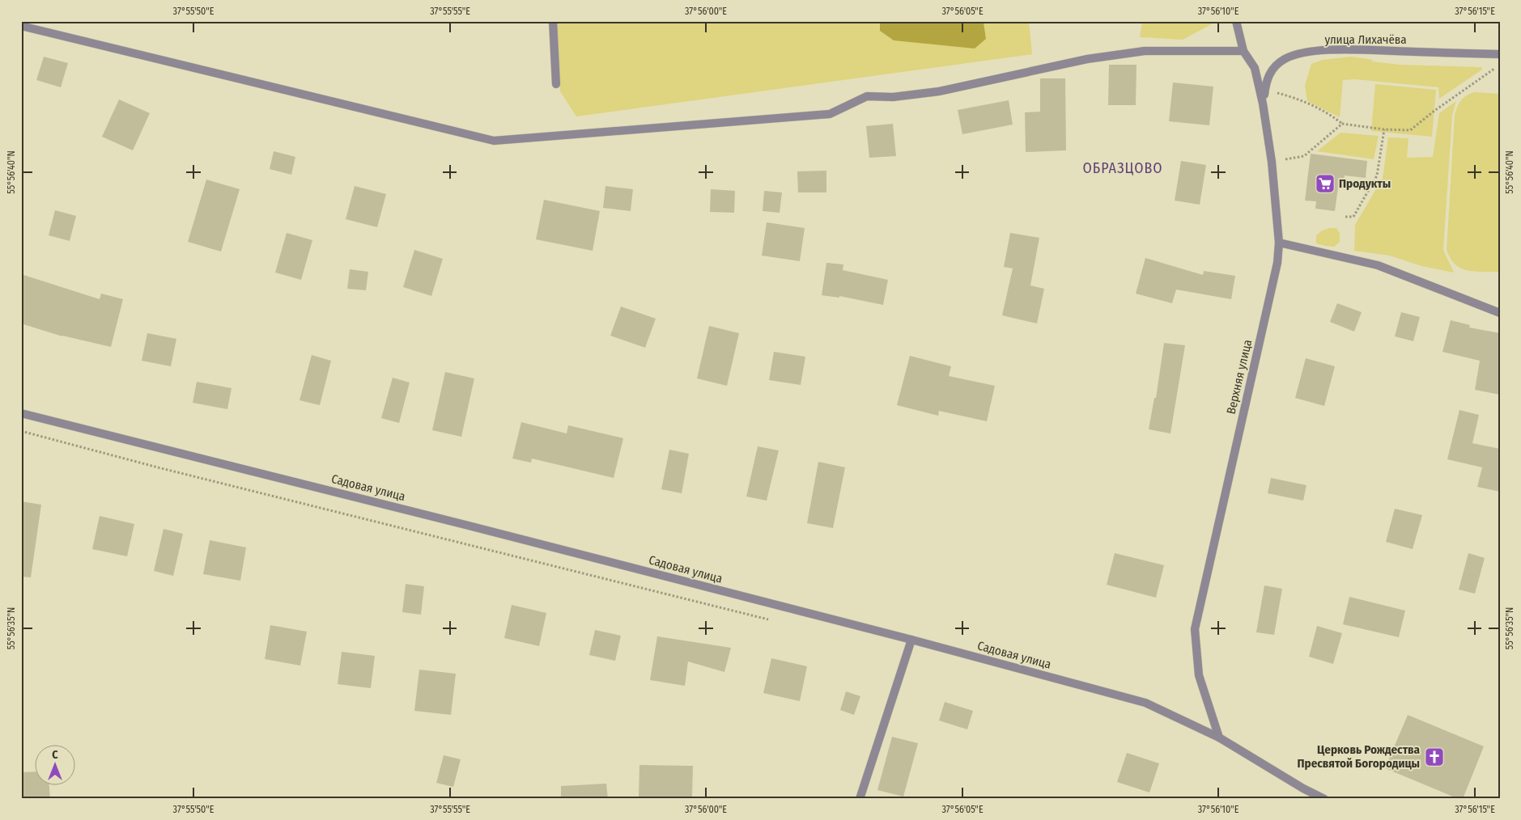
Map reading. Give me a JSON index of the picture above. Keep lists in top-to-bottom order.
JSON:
{
  "streets": {
    "street": ["улица Лихачёва", "Верхняя улица", "Садовая улица"]
  },
  "crossings": [
    ["улица Лихачёва", "Верхняя улица"],
    ["Верхняя улица", "Садовая улица"]
  ],
  "districts": ["ОБРАЗЦОВО"],
  "places": {
    "supermarket": ["Продукты"],
    "church": ["Церковь Рождества Пресвятой Богородицы"]
  },
  "north": "top",
  "coordinates": [
    "37°55'50\"E",
    "37°55'55\"E",
    "37°56'00\"E",
    "37°56'05\"E",
    "37°56'10\"E",
    "37°56'15\"E",
    "55°56'40\"N",
    "55°56'35\"N"
  ]
}
